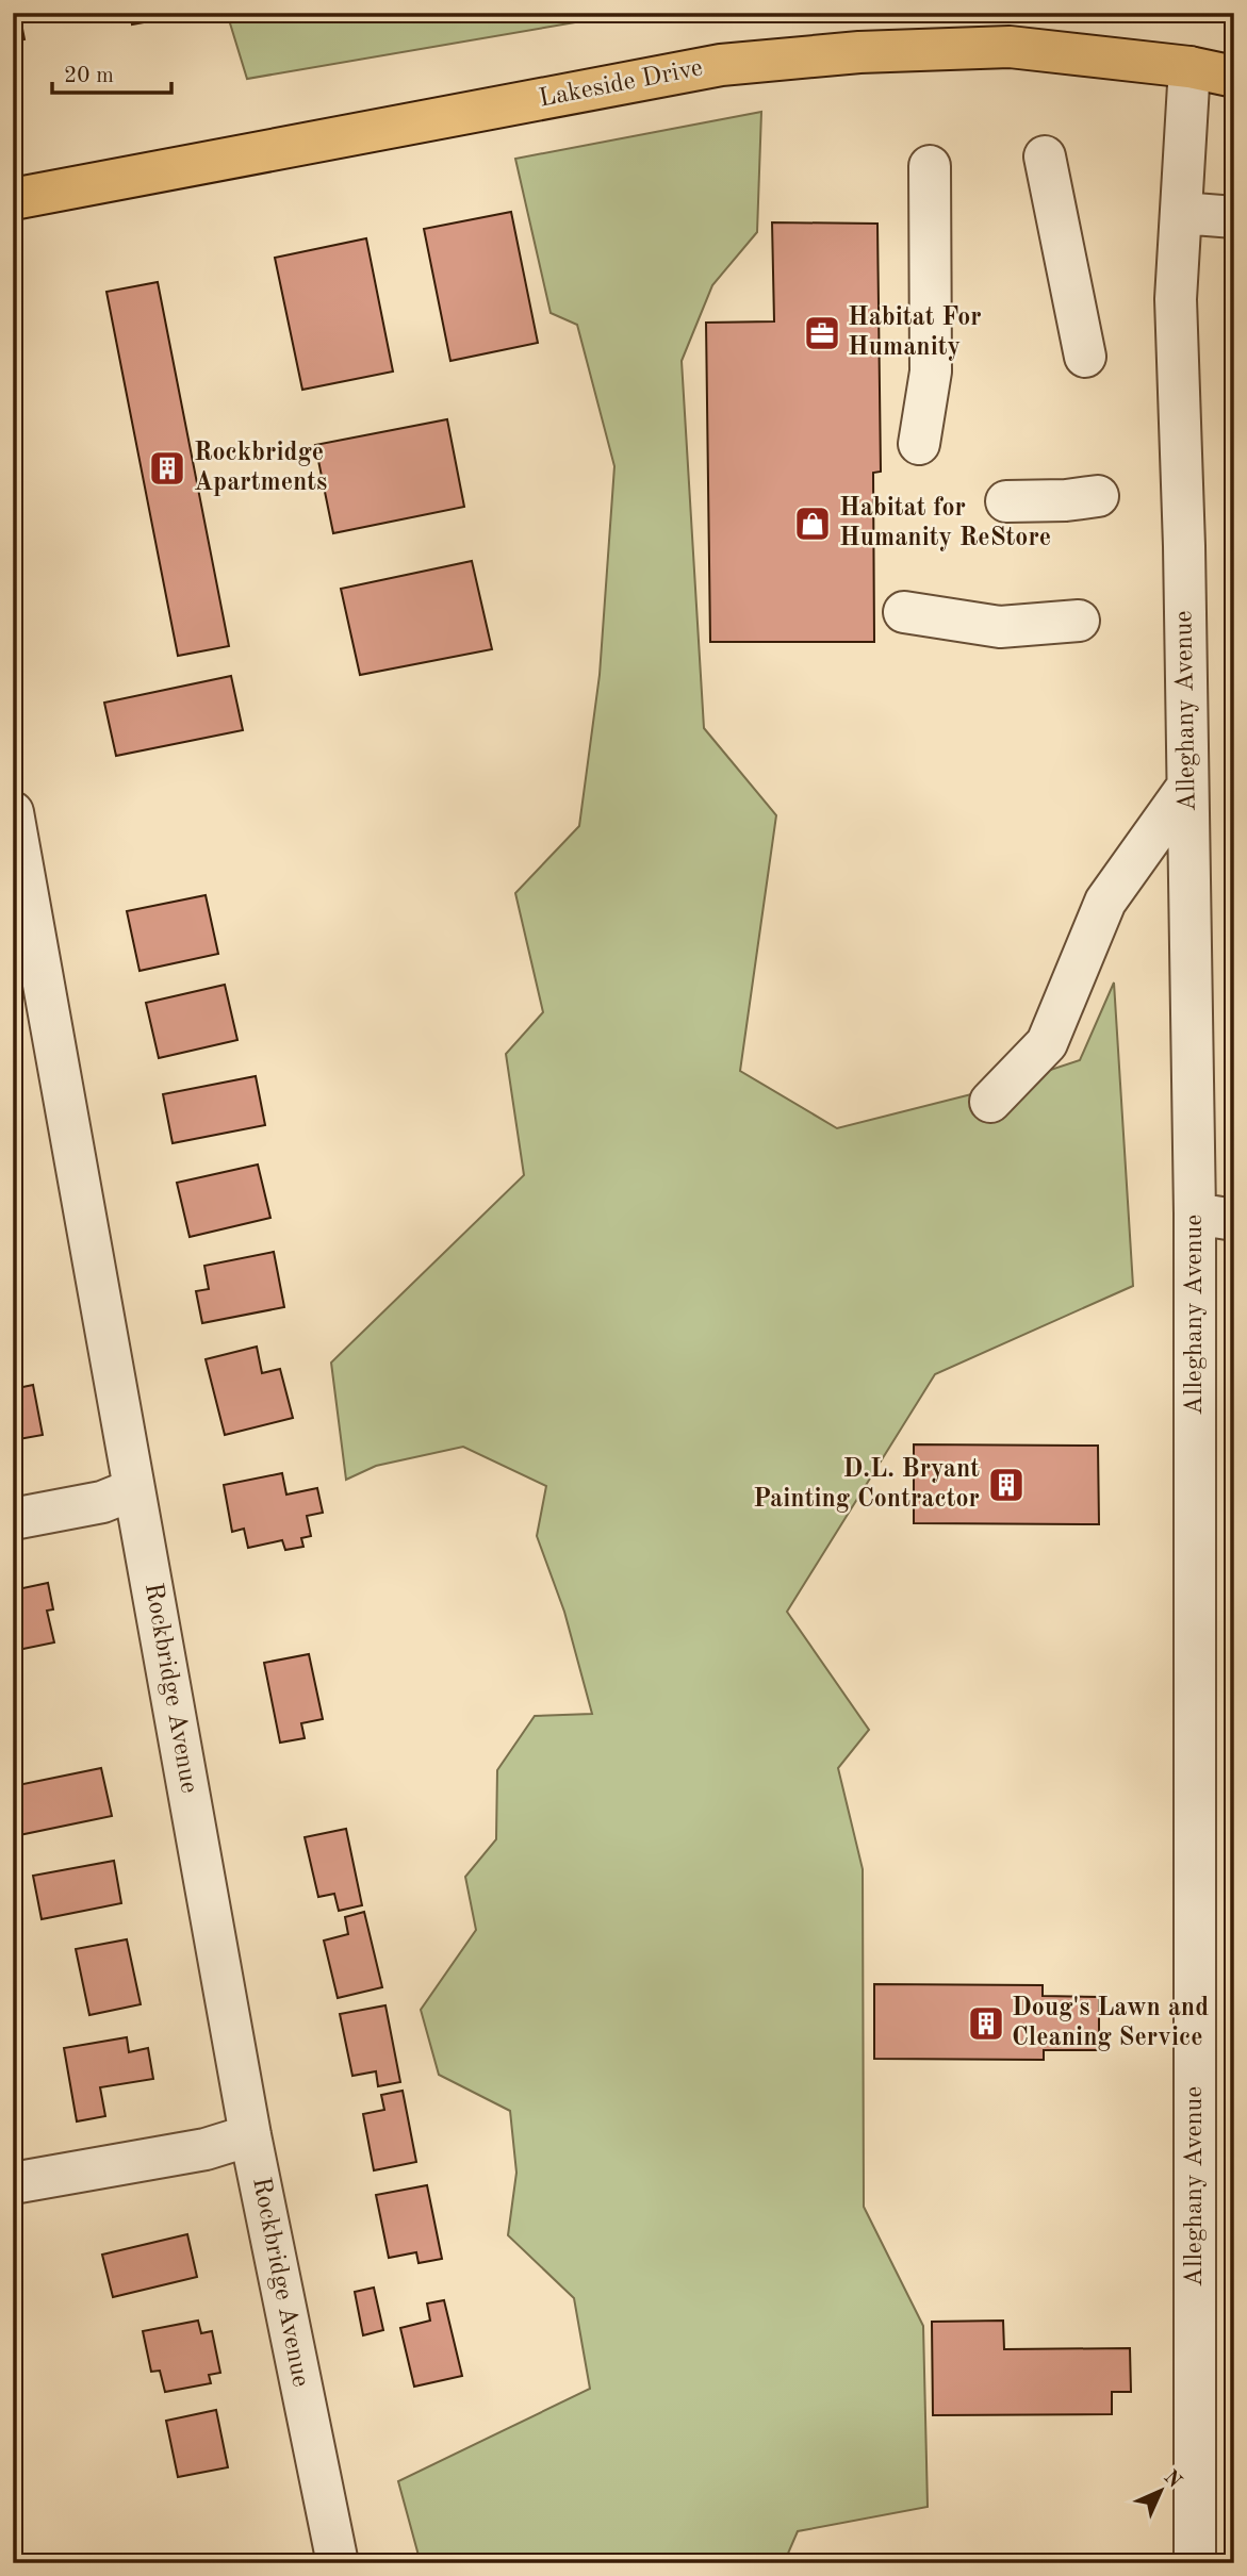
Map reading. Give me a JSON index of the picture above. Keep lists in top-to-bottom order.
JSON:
{
  "streets": {
    "main road": ["Lakeside Drive"],
    "street": ["Alleghany Avenue", "Rockbridge Avenue"]
  },
  "crossings": [
    ["Lakeside Drive", "Alleghany Avenue"]
  ],
  "places": {
    "office": ["Habitat For Humanity"],
    "building": ["Rockbridge Apartments", "D.L. Bryant Painting Contractor", "Doug's Lawn and Cleaning Service"],
    "shop": ["Habitat for Humanity ReStore"]
  },
  "scale_bar": "20 m",
  "north": "top right"
}
